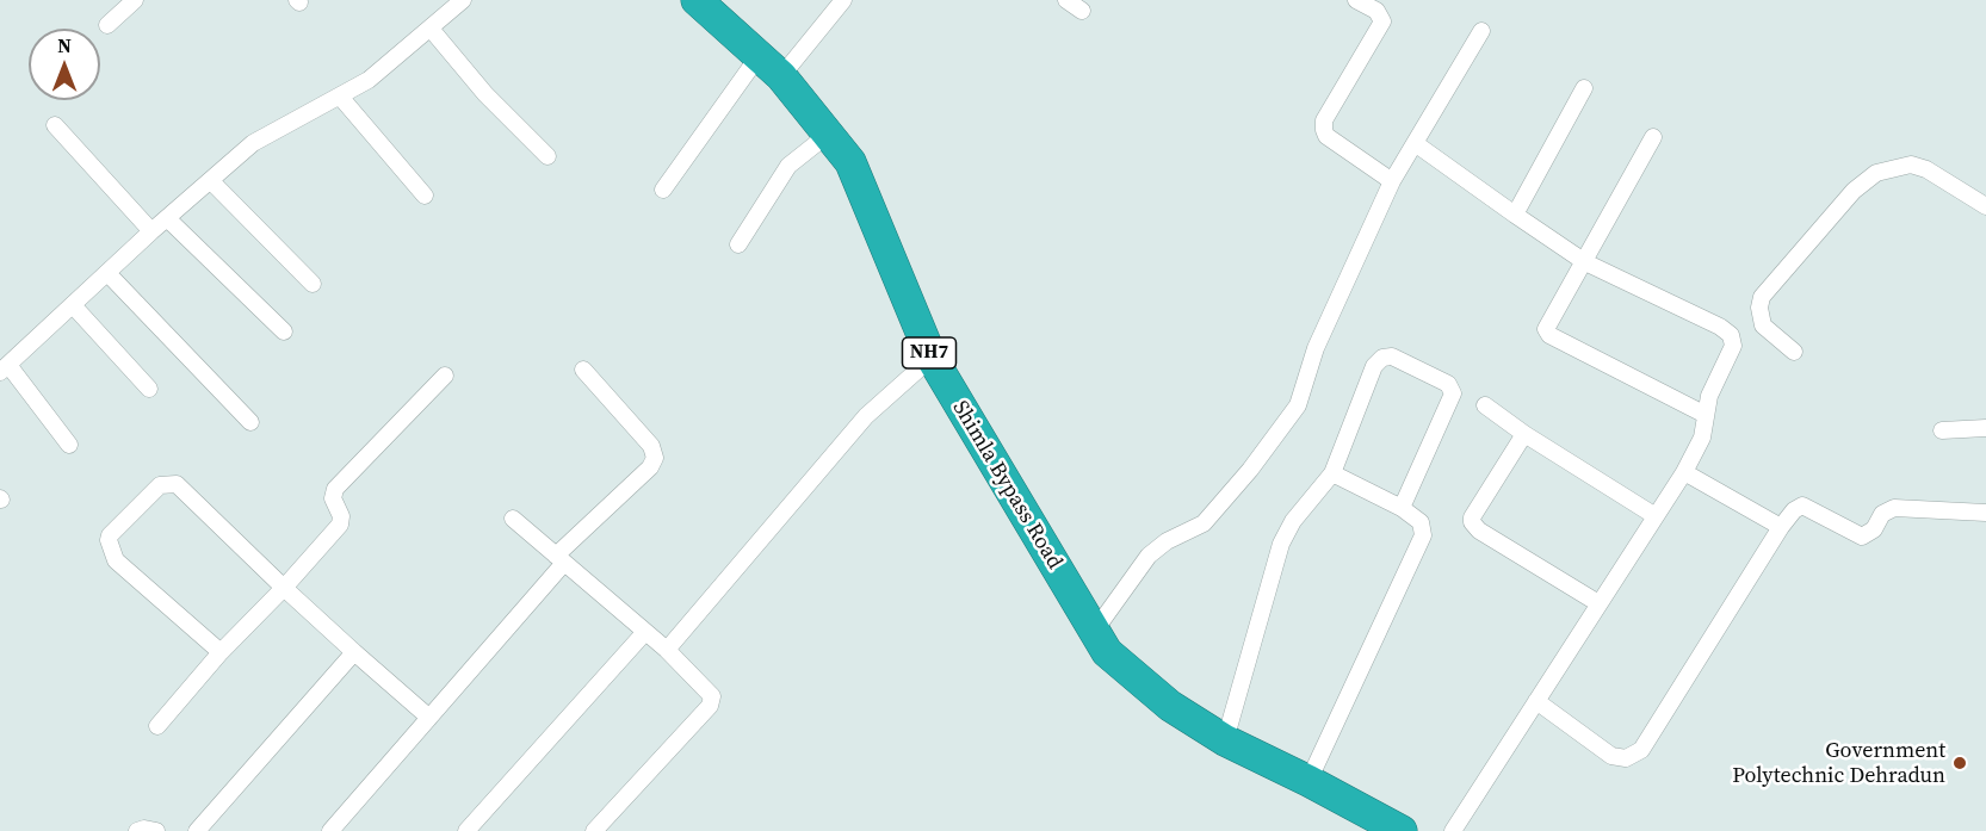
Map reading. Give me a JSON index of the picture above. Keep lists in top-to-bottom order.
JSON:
{
  "streets": {
    "highway": ["NH7", "Shimla Bypass Road"]
  },
  "places": ["Government Polytechnic Dehradun"],
  "north": "top"
}
